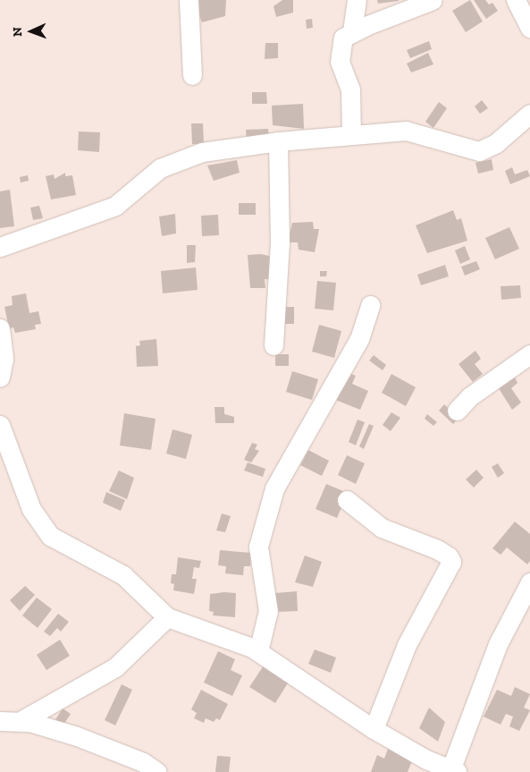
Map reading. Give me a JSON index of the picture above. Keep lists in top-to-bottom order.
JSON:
{
  "north": "left"
}
